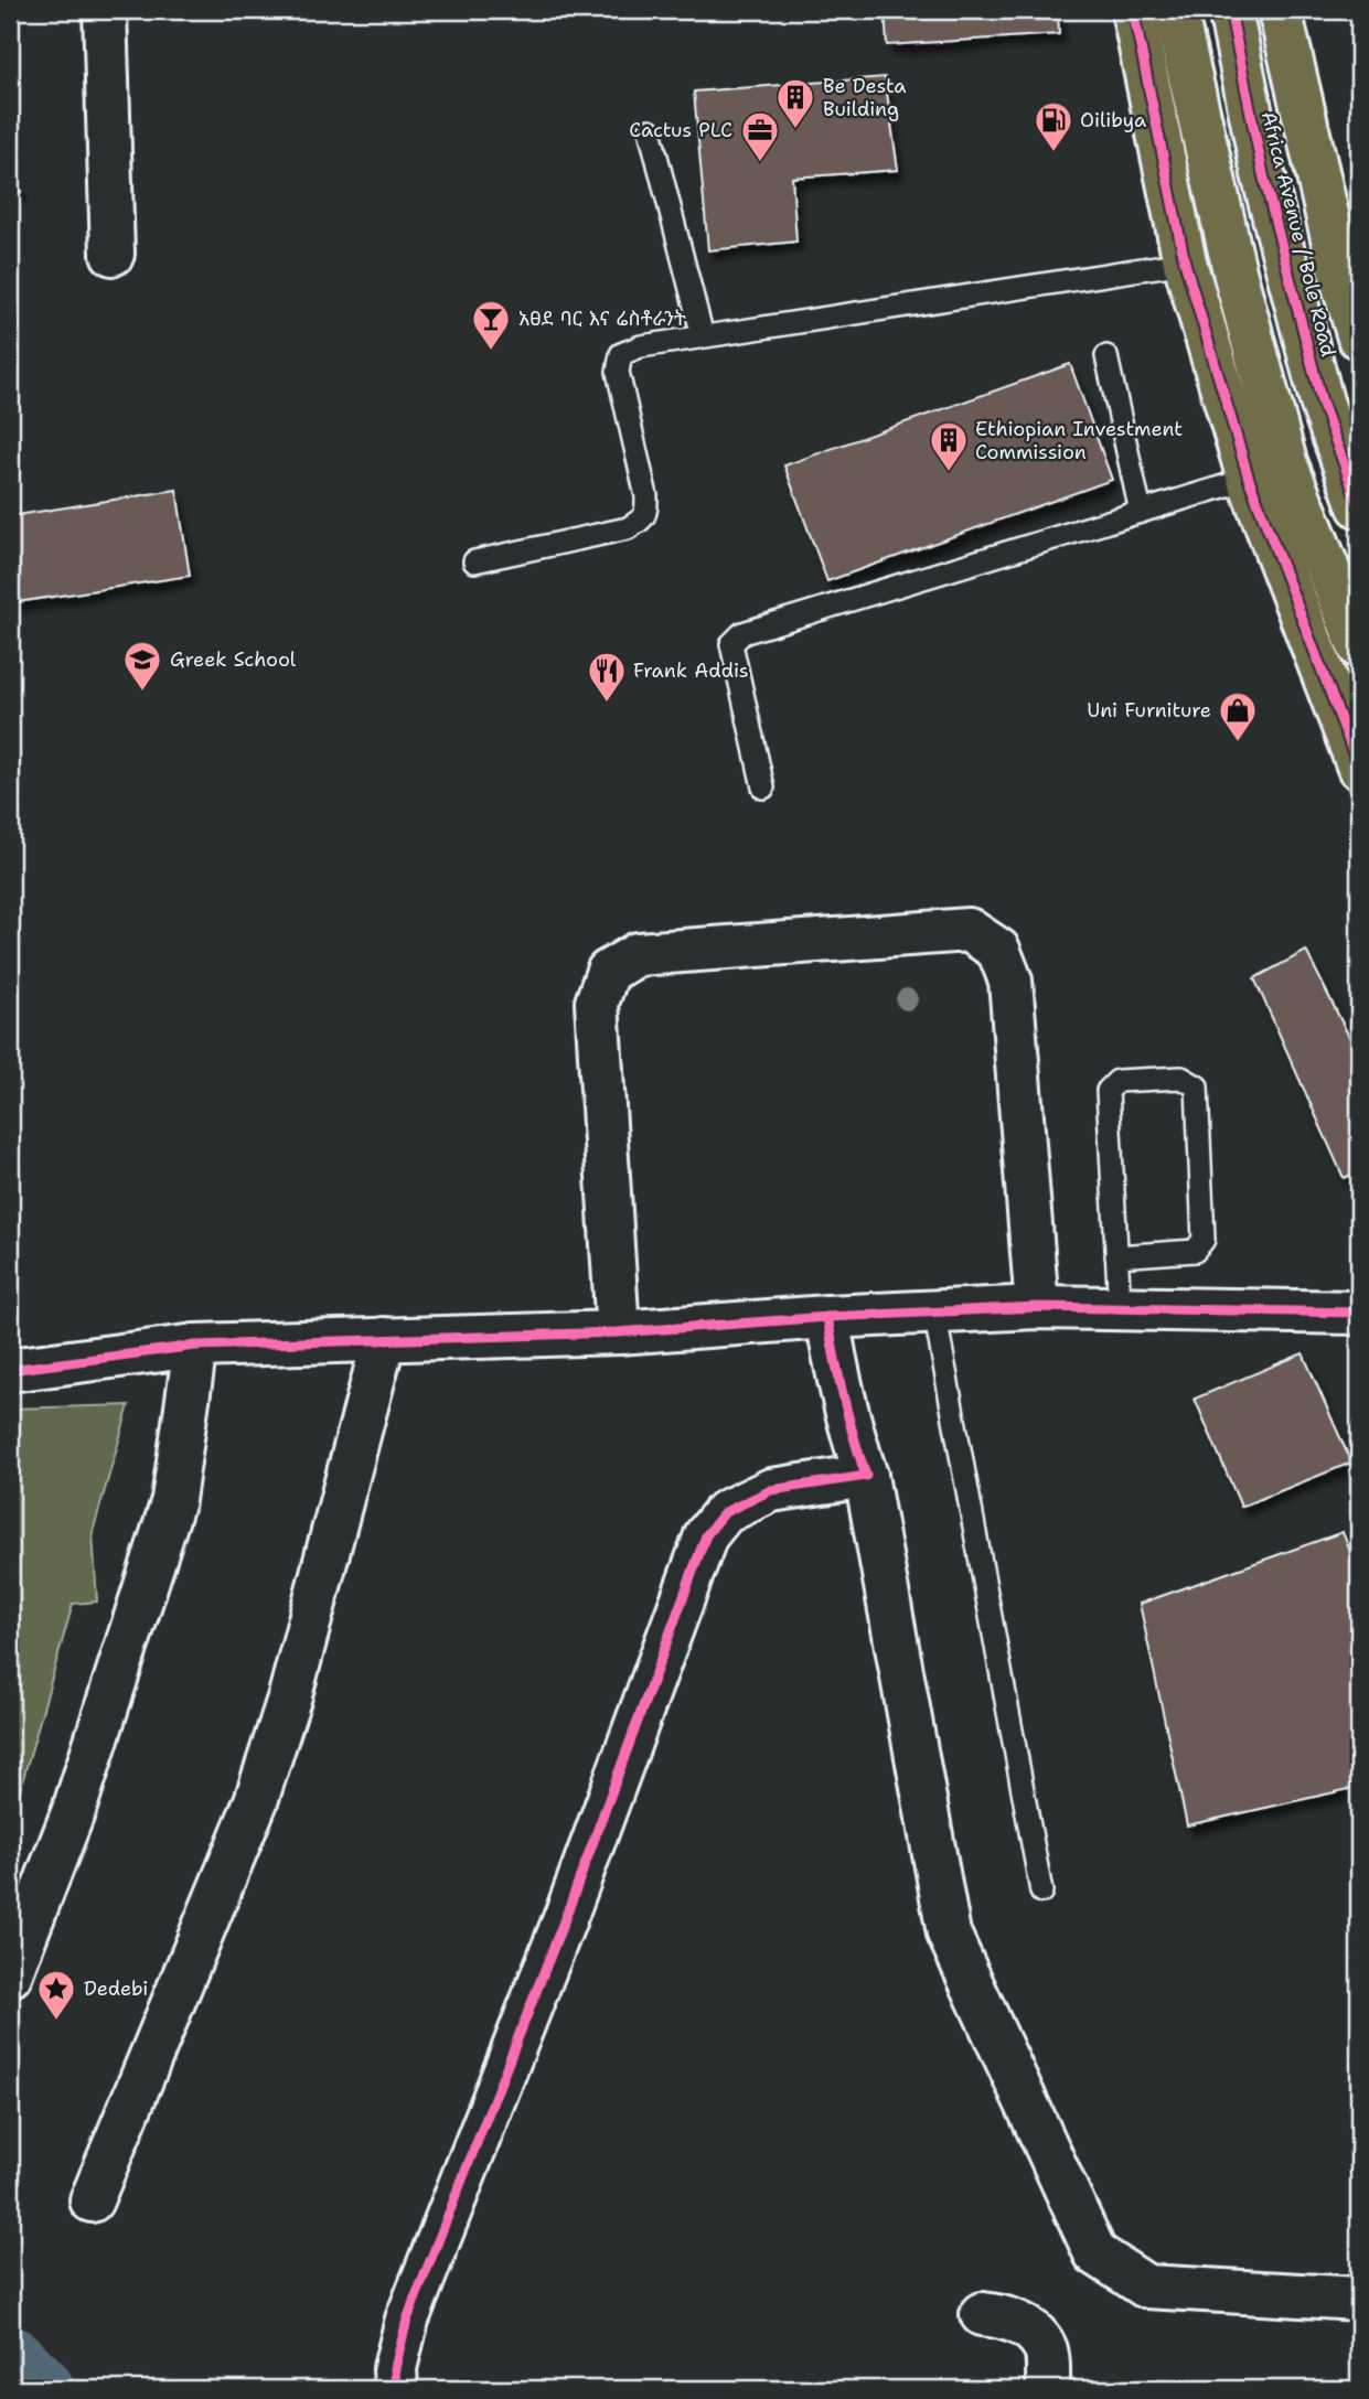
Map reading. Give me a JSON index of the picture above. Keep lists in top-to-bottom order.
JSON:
{
  "streets": {
    "main road": ["Africa Avenue / Bole Road"]
  },
  "places": {
    "building": ["Be Desta Building", "Ethiopian Investment Commission"],
    "fuel station": ["Oilibya"],
    "office": ["Cactus PLC"],
    "bar": ["አፀደ ባር እና ሬስቶራንት"],
    "school or university": ["Greek School"],
    "restaurant": ["Frank Addis"],
    "shop": ["Uni Furniture"],
    "place": ["Dedebi"]
  }
}
